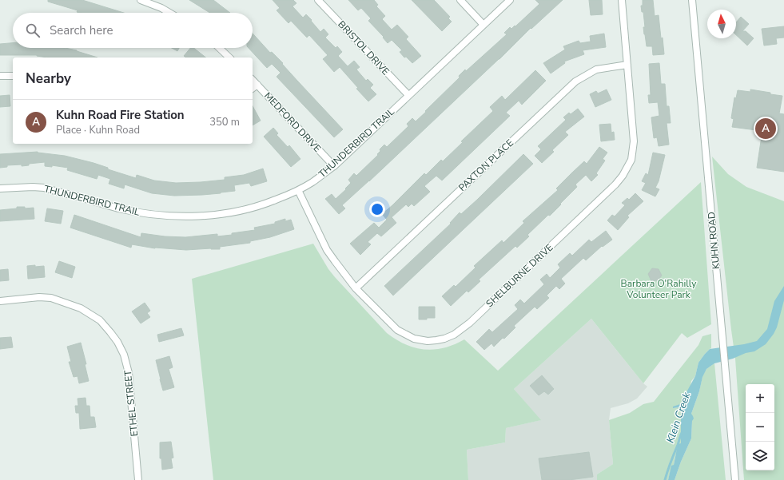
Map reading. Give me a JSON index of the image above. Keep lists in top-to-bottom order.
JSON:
{
  "streets": {
    "street": [
      "BRISTOL DRIVE",
      "MEDFORD DRIVE",
      "THUNDERBIRD TRAIL",
      "PAXTON PLACE",
      "KUHN ROAD",
      "SHELBURNE DRIVE",
      "ETHEL STREET"
    ]
  },
  "crossings": [
    ["BRISTOL DRIVE", "THUNDERBIRD TRAIL"],
    ["MEDFORD DRIVE", "THUNDERBIRD TRAIL"],
    ["THUNDERBIRD TRAIL", "SHELBURNE DRIVE"],
    ["PAXTON PLACE", "SHELBURNE DRIVE"]
  ],
  "water": ["Klein Creek"],
  "parks": ["Barbara O'Rahilly Volunteer Park"],
  "north": "top",
  "page": {
    "search": "Search here",
    "heading": "Nearby",
    "list": [
      {
        "mark": "A",
        "name": "Kuhn Road Fire Station",
        "note": "Place · Kuhn Road",
        "value": "350 m"
      }
    ],
    "pins": "A",
    "map_buttons": ["+", "−"]
  }
}
